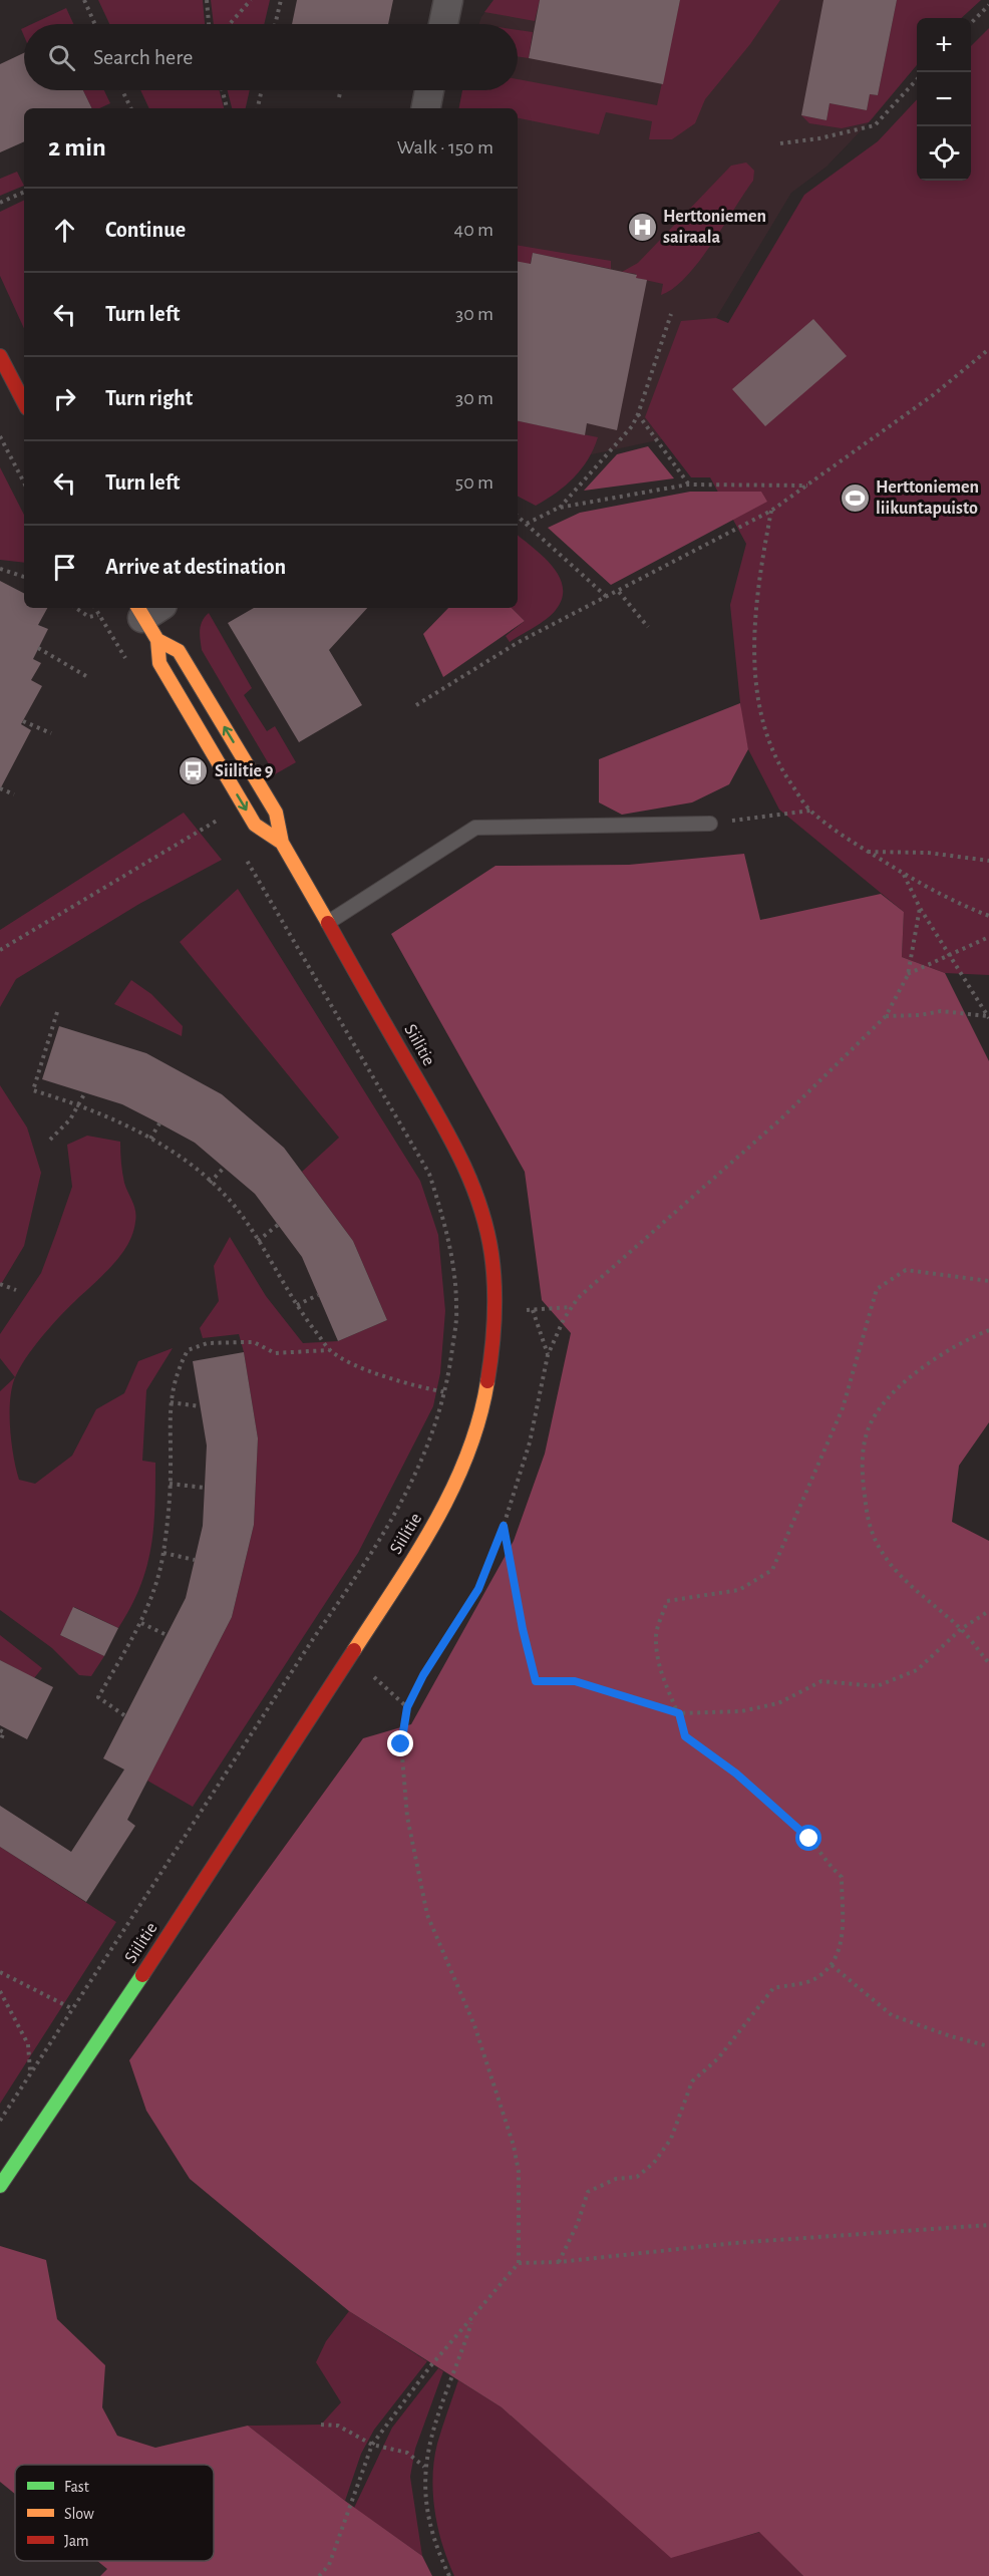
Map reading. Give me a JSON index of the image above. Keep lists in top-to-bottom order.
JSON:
{
  "streets": {
    "street": ["Siilitie"]
  },
  "places": {
    "hospital": ["Herttoniemen sairaala"],
    "sports": ["Herttoniemen liikuntapuisto"],
    "bus stop": ["Siilitie 9"]
  },
  "legend": ["Fast", "Slow", "Jam"],
  "page": {
    "map_buttons": ["+", "−"],
    "search": "Search here",
    "heading": ["2 min", "Walk · 150 m"],
    "list": [
      ["Continue", "40 m"],
      ["Turn left", "30 m"],
      ["Turn right", "30 m"],
      ["Turn left", "50 m"],
      "Arrive at destination"
    ]
  }
}
